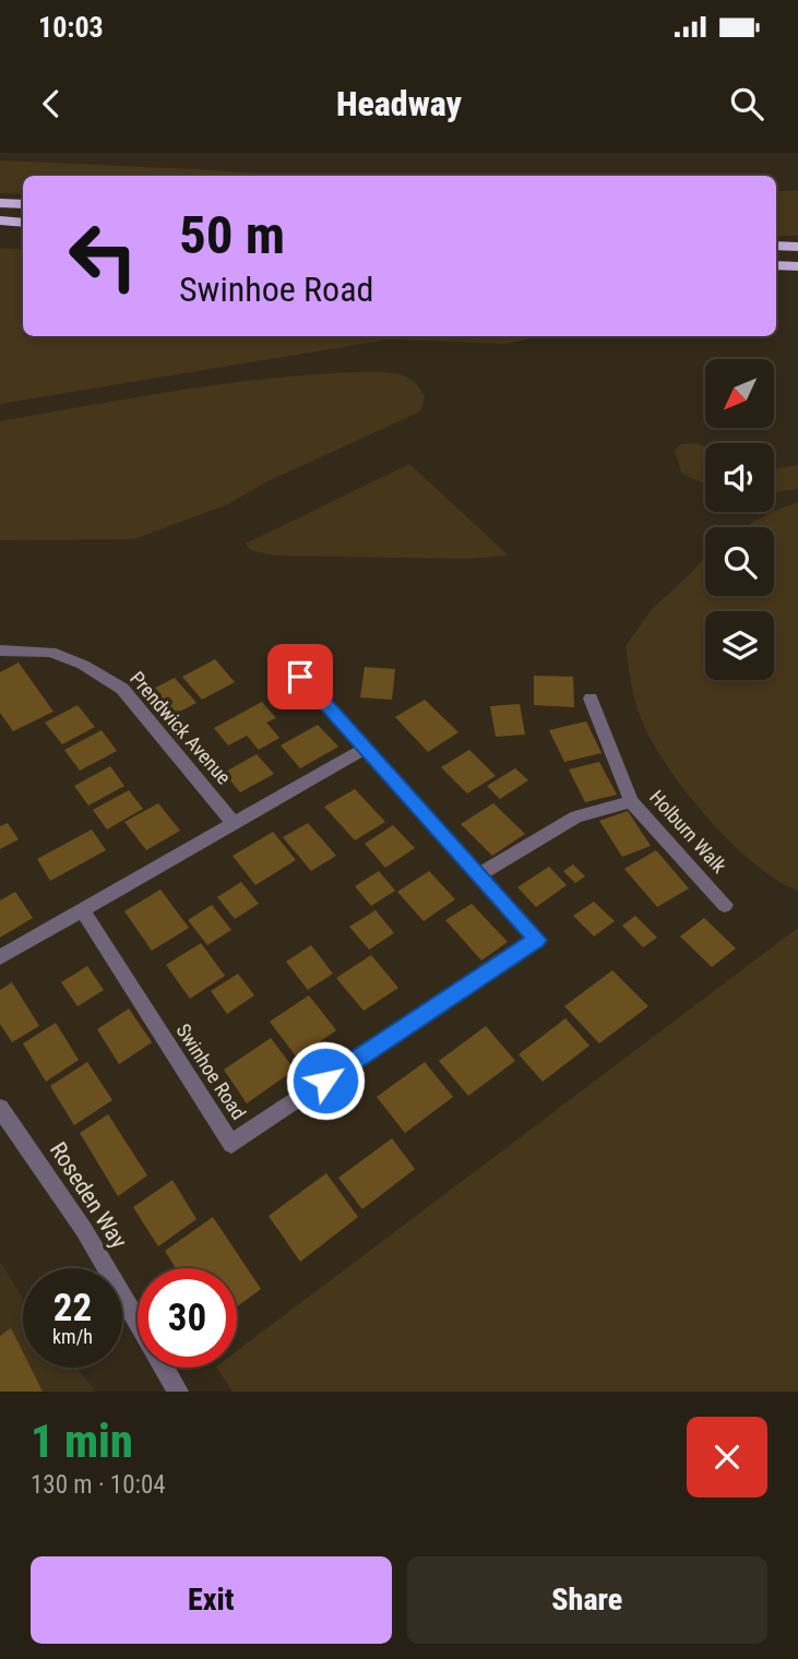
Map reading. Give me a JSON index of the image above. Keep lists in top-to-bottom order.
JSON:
{
  "streets": {
    "street": [
      "Prendwick Avenue",
      "Holburn Walk",
      "Swinhoe Road",
      "Roseden Way"
    ]
  },
  "north": "bottom left",
  "page": {
    "status": "10:03",
    "header": "Headway",
    "turn": ["50 m", "Swinhoe Road"],
    "speed": "22 km/h",
    "limit": "30",
    "heading": ["1 min", "130 m · 10:04"],
    "buttons": ["Exit", "Share"]
  }
}
